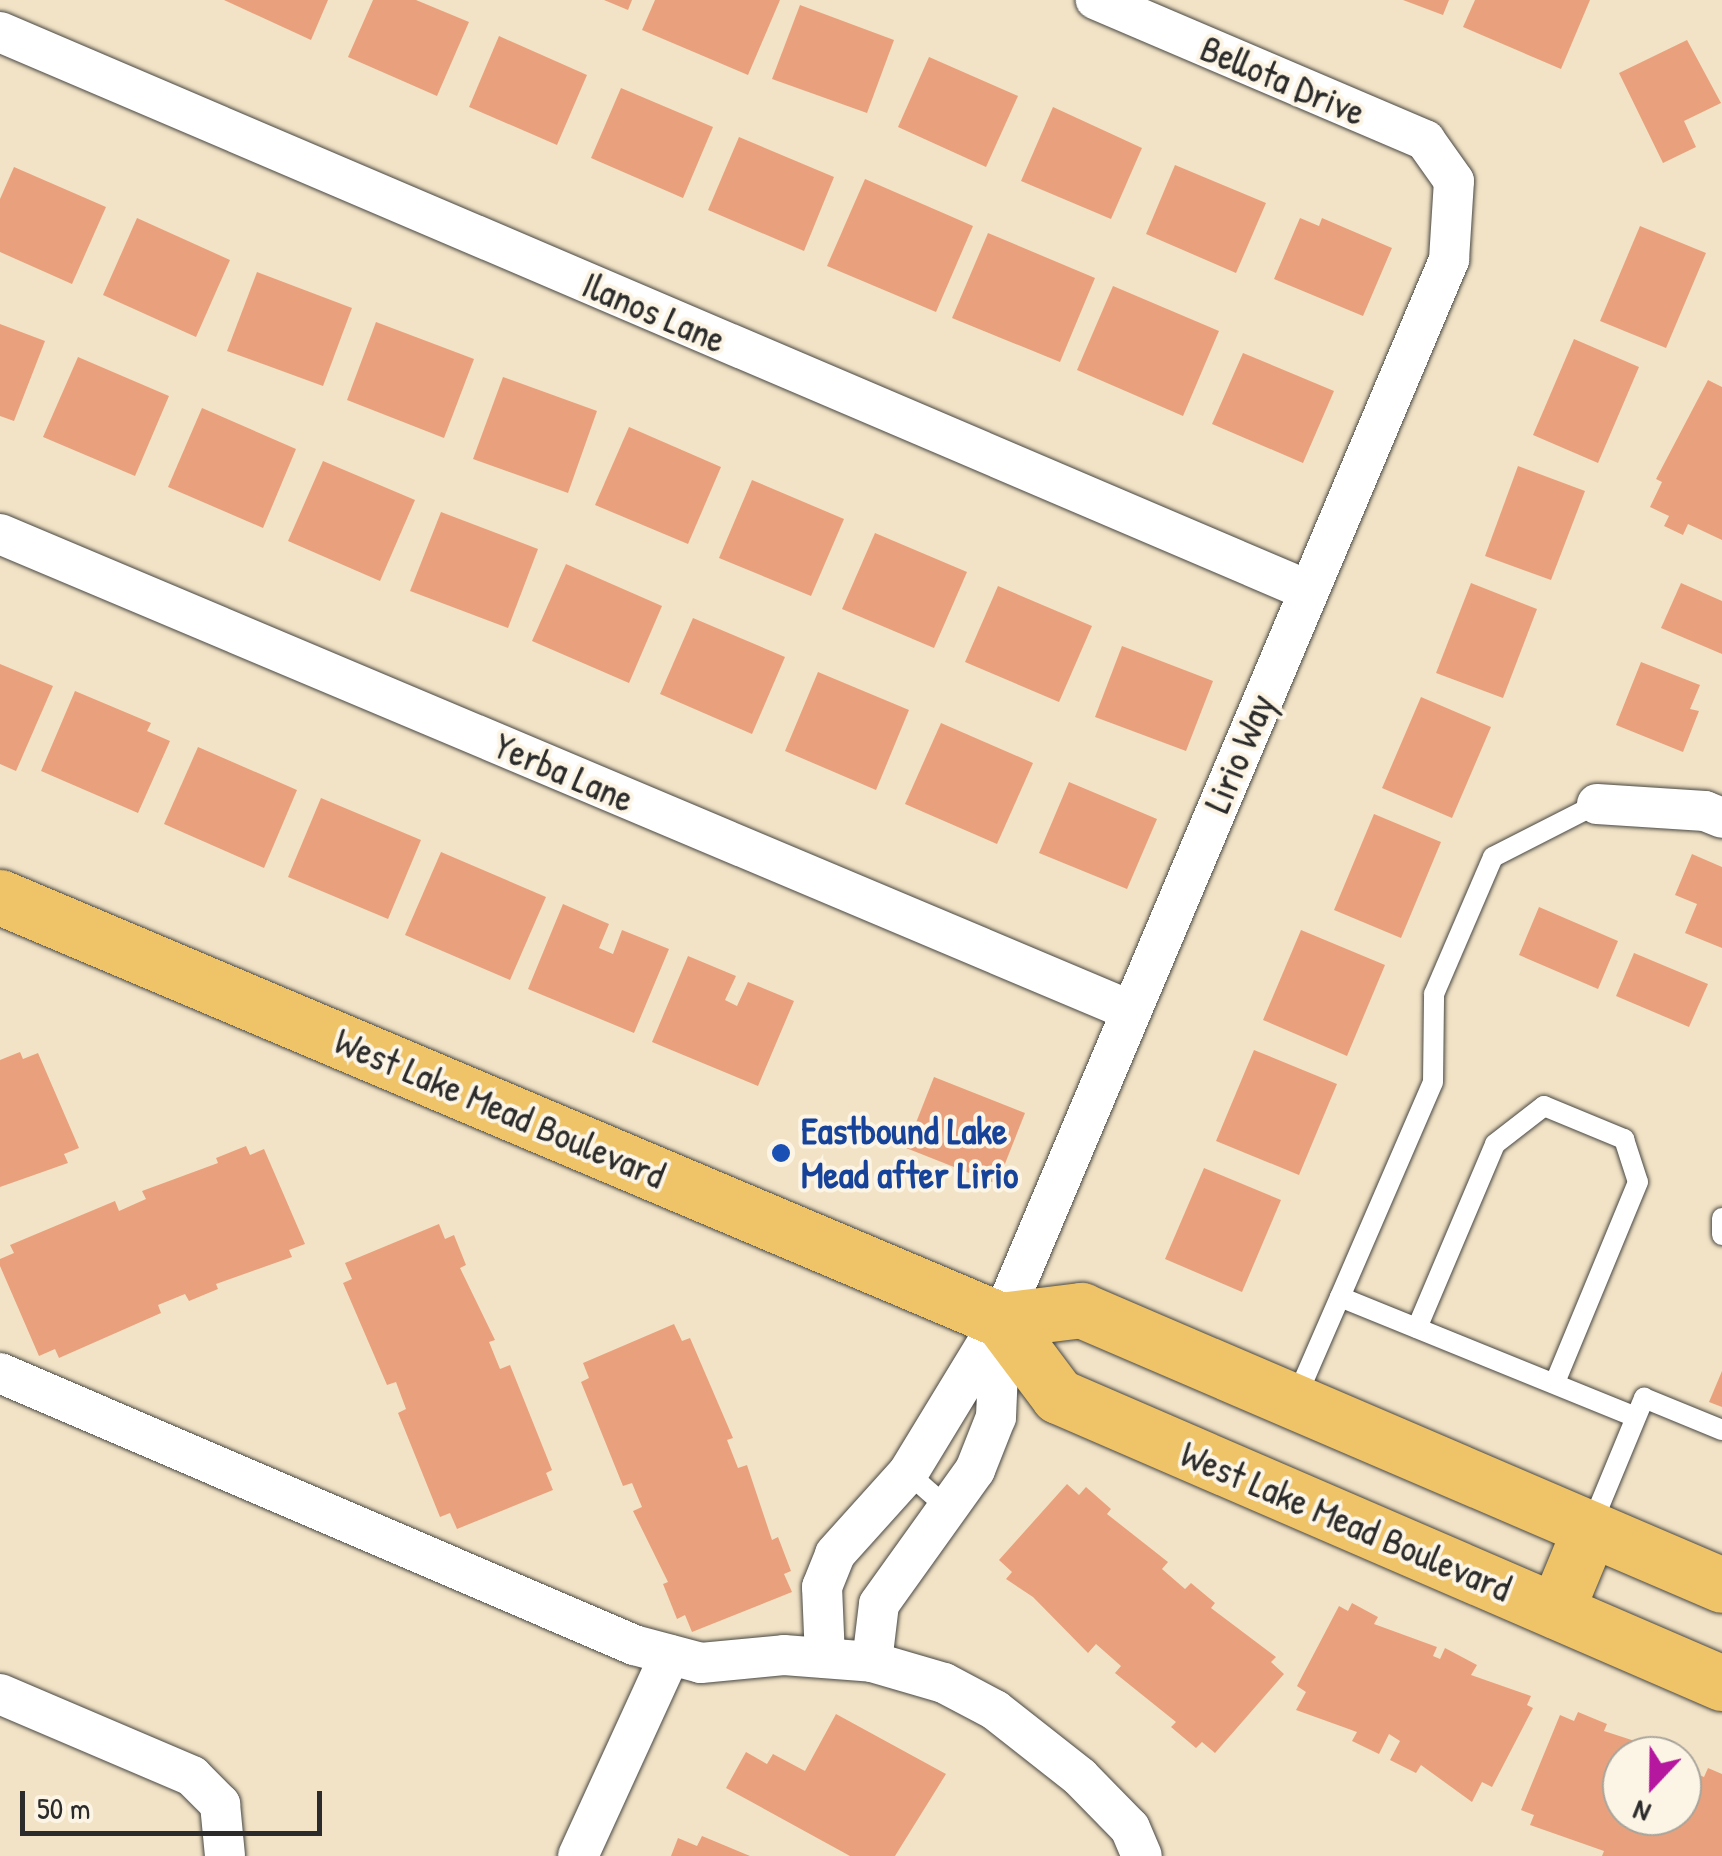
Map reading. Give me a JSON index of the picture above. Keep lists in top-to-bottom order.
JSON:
{
  "streets": {
    "main road": ["West Lake Mead Boulevard"],
    "street": [
      "Bellota Drive",
      "Ilanos Lane",
      "Lirio Way",
      "Yerba Lane"
    ]
  },
  "crossings": [
    ["Bellota Drive", "Lirio Way"],
    ["Ilanos Lane", "Lirio Way"],
    ["Lirio Way", "Yerba Lane"],
    ["Lirio Way", "West Lake Mead Boulevard"]
  ],
  "places": ["Eastbound Lake Mead after Lirio"],
  "scale_bar": "50 m",
  "north": "bottom"
}
